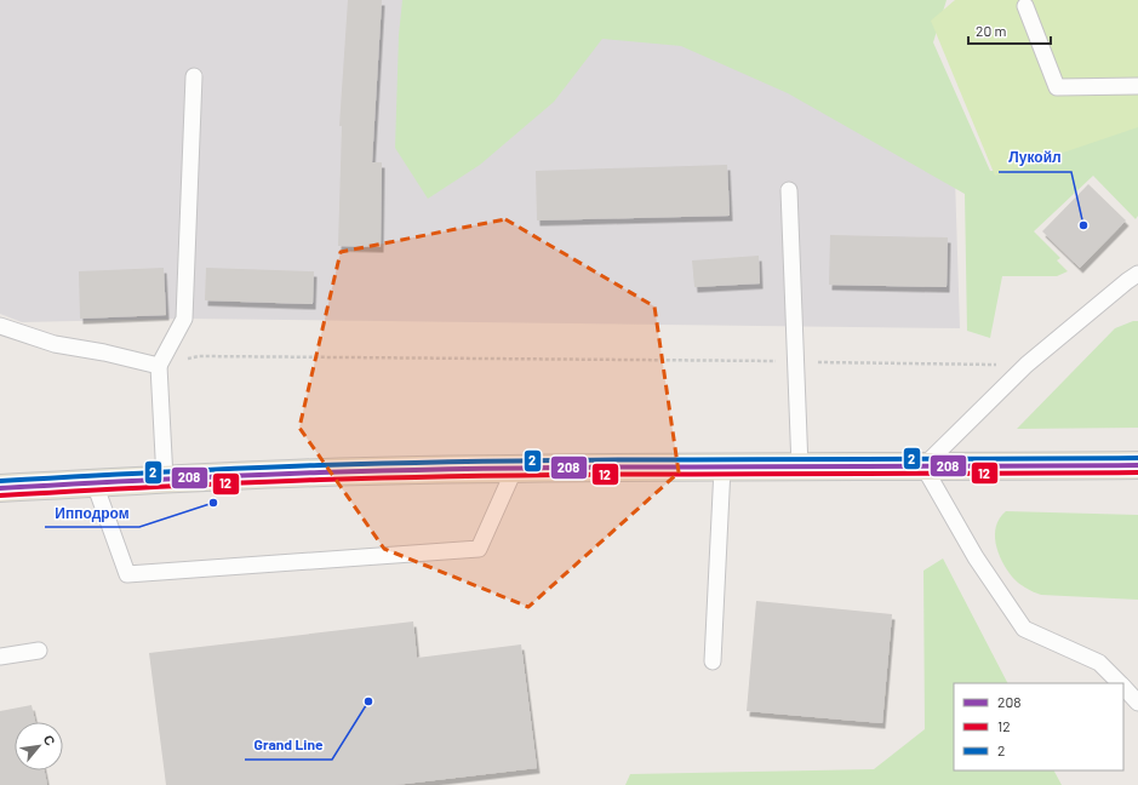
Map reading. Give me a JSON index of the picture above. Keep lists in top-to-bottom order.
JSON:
{
  "places": ["Лукойл", "Ипподром", "Grand Line"],
  "lines": ["transit line 2", "transit line 208", "transit line 12"],
  "legend": ["208", "12", "2"],
  "scale_bar": "20 m",
  "north": "top right"
}
